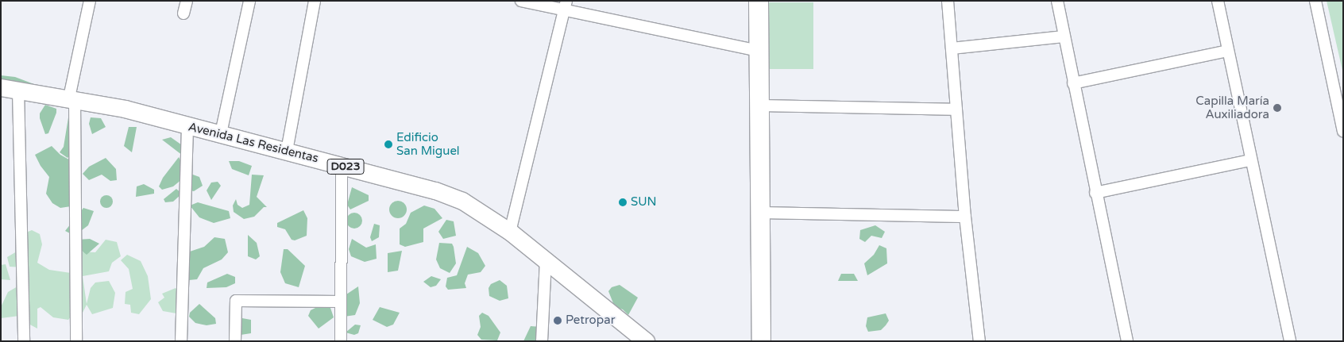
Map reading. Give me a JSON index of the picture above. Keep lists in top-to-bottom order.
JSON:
{
  "streets": {
    "main road": ["Avenida Las Residentas", "D023"]
  },
  "places": [
    "Capilla María Auxiliadora",
    "Edificio San Miguel",
    "SUN",
    "Petropar"
  ]
}
